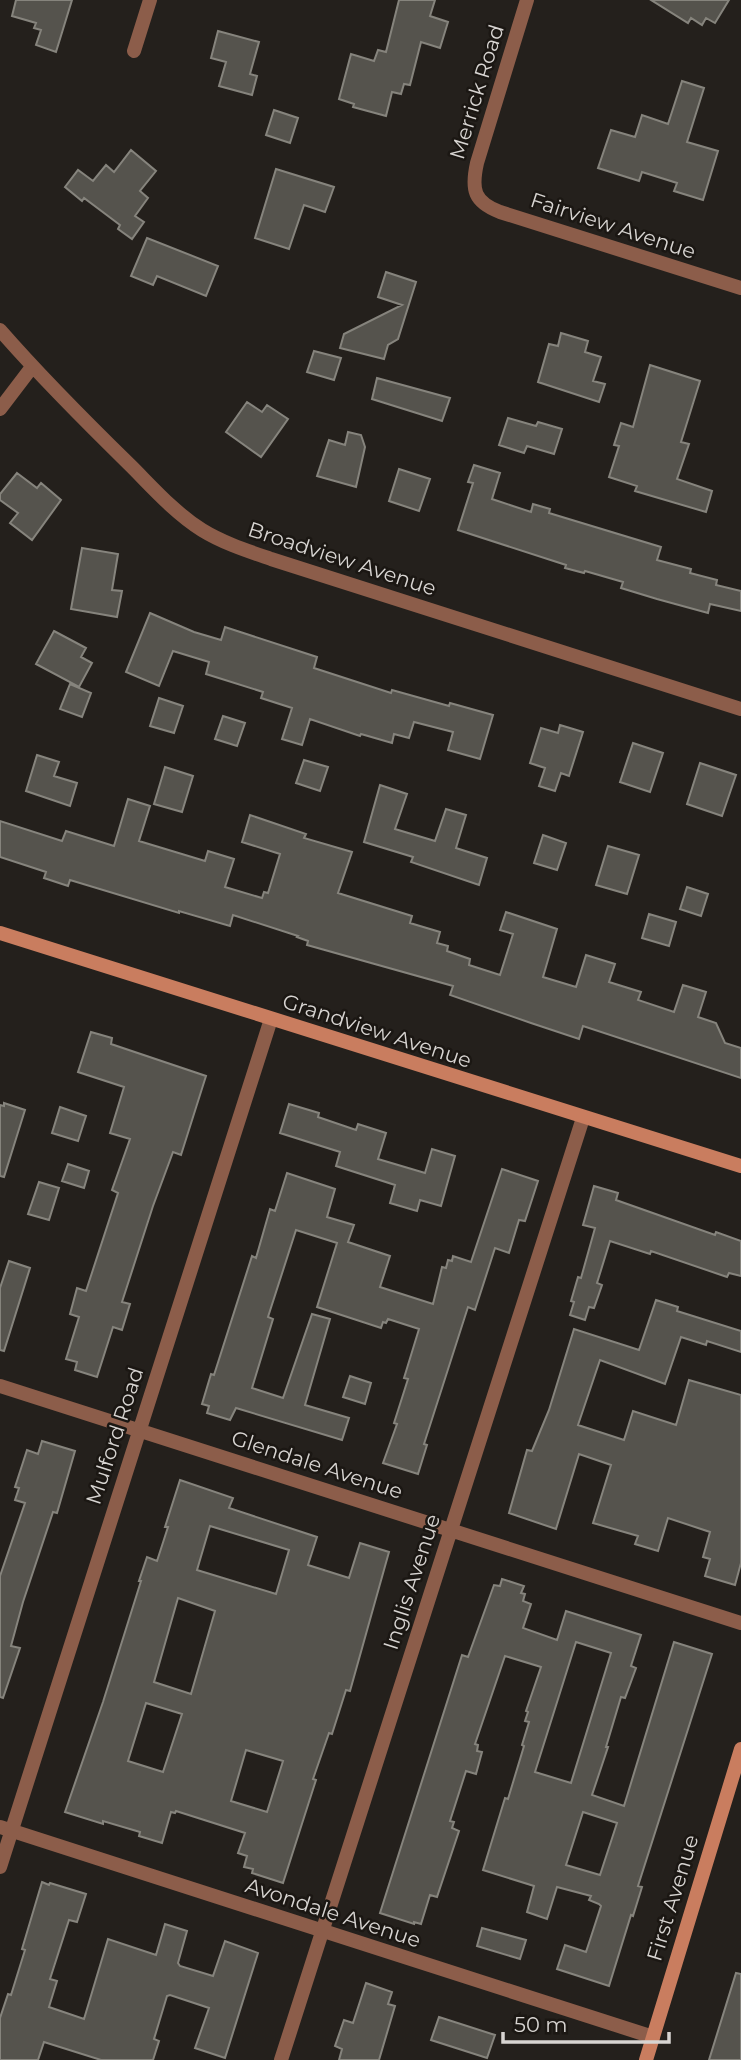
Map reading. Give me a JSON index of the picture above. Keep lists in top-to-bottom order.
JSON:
{
  "streets": {
    "main road": ["Grandview Avenue", "First Avenue"],
    "street": [
      "Merrick Road",
      "Fairview Avenue",
      "Broadview Avenue",
      "Mulford Road",
      "Glendale Avenue",
      "Inglis Avenue",
      "Avondale Avenue"
    ]
  },
  "crossings": [
    ["Merrick Road", "Fairview Avenue"],
    ["Grandview Avenue", "Mulford Road"],
    ["Grandview Avenue", "Inglis Avenue"],
    ["Mulford Road", "Glendale Avenue"],
    ["Mulford Road", "Avondale Avenue"],
    ["Glendale Avenue", "Inglis Avenue"],
    ["Inglis Avenue", "Avondale Avenue"],
    ["First Avenue", "Avondale Avenue"]
  ],
  "scale_bar": "50 m"
}
